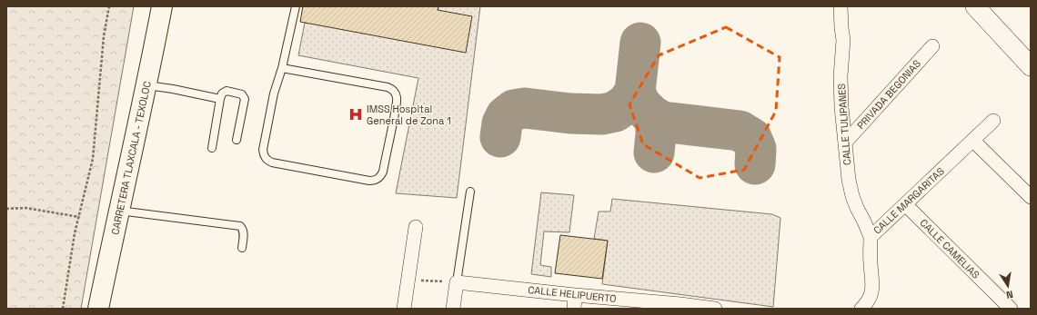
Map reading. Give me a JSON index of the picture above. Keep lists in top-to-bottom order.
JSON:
{
  "streets": {
    "main road": ["CARRETERA TLAXCALA - TEXOLOC"],
    "street": [
      "PRIVADA BEGONIAS",
      "CALLE TULIPANES",
      "CALLE MARGARITAS",
      "CALLE CAMELIAS",
      "CALLE HELIPUERTO"
    ]
  },
  "crossings": [
    ["PRIVADA BEGONIAS", "CALLE TULIPANES"],
    ["CALLE TULIPANES", "CALLE MARGARITAS"],
    ["CALLE MARGARITAS", "CALLE CAMELIAS"]
  ],
  "places": {
    "hospital": ["IMSS Hospital General de Zona 1"]
  },
  "north": "bottom"
}
